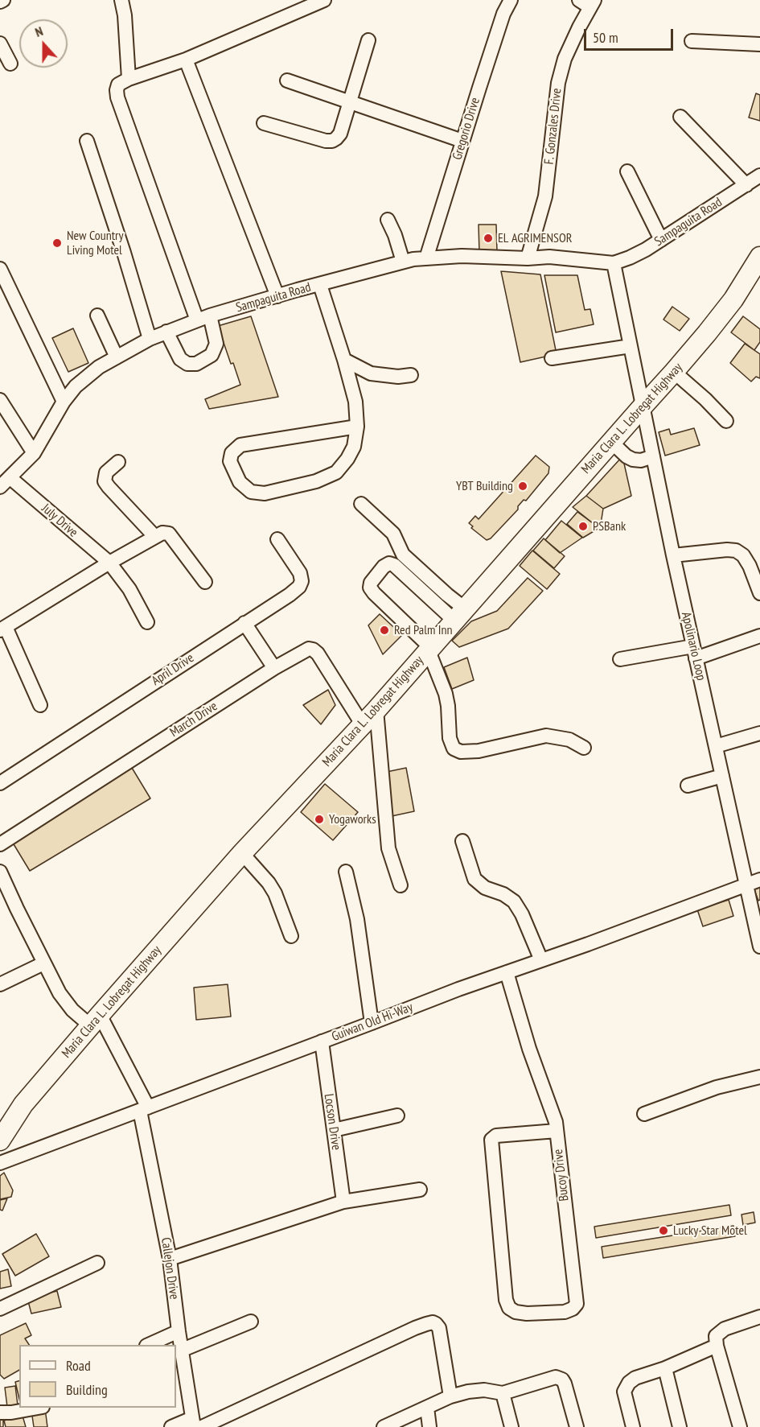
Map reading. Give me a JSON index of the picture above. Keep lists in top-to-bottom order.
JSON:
{
  "streets": {
    "highway": ["Maria Clara L. Lobregat Highway"],
    "street": [
      "F. Gonzales Drive",
      "Gregorio Drive",
      "Sampaguita Road",
      "July Drive",
      "Apolinario Loop",
      "April Drive",
      "March Drive",
      "Guiwan Old Hi-Way",
      "Locson Drive",
      "Bucoy Drive",
      "Callejon Drive"
    ]
  },
  "crossings": [
    ["F. Gonzales Drive", "Sampaguita Road"],
    ["Gregorio Drive", "Sampaguita Road"],
    ["Sampaguita Road", "July Drive"],
    ["Maria Clara L. Lobregat Highway", "Apolinario Loop"],
    ["Maria Clara L. Lobregat Highway", "March Drive"],
    ["Maria Clara L. Lobregat Highway", "Callejon Drive"],
    ["Apolinario Loop", "Guiwan Old Hi-Way"],
    ["Guiwan Old Hi-Way", "Locson Drive"],
    ["Guiwan Old Hi-Way", "Bucoy Drive"],
    ["Guiwan Old Hi-Way", "Callejon Drive"]
  ],
  "places": [
    "EL AGRIMENSOR",
    "New Country Living Motel",
    "YBT Building",
    "PSBank",
    "Red Palm Inn",
    "Yogaworks",
    "Lucky Star Motel"
  ],
  "legend": ["Road", "Building"],
  "scale_bar": "50 m",
  "north": "top"
}
